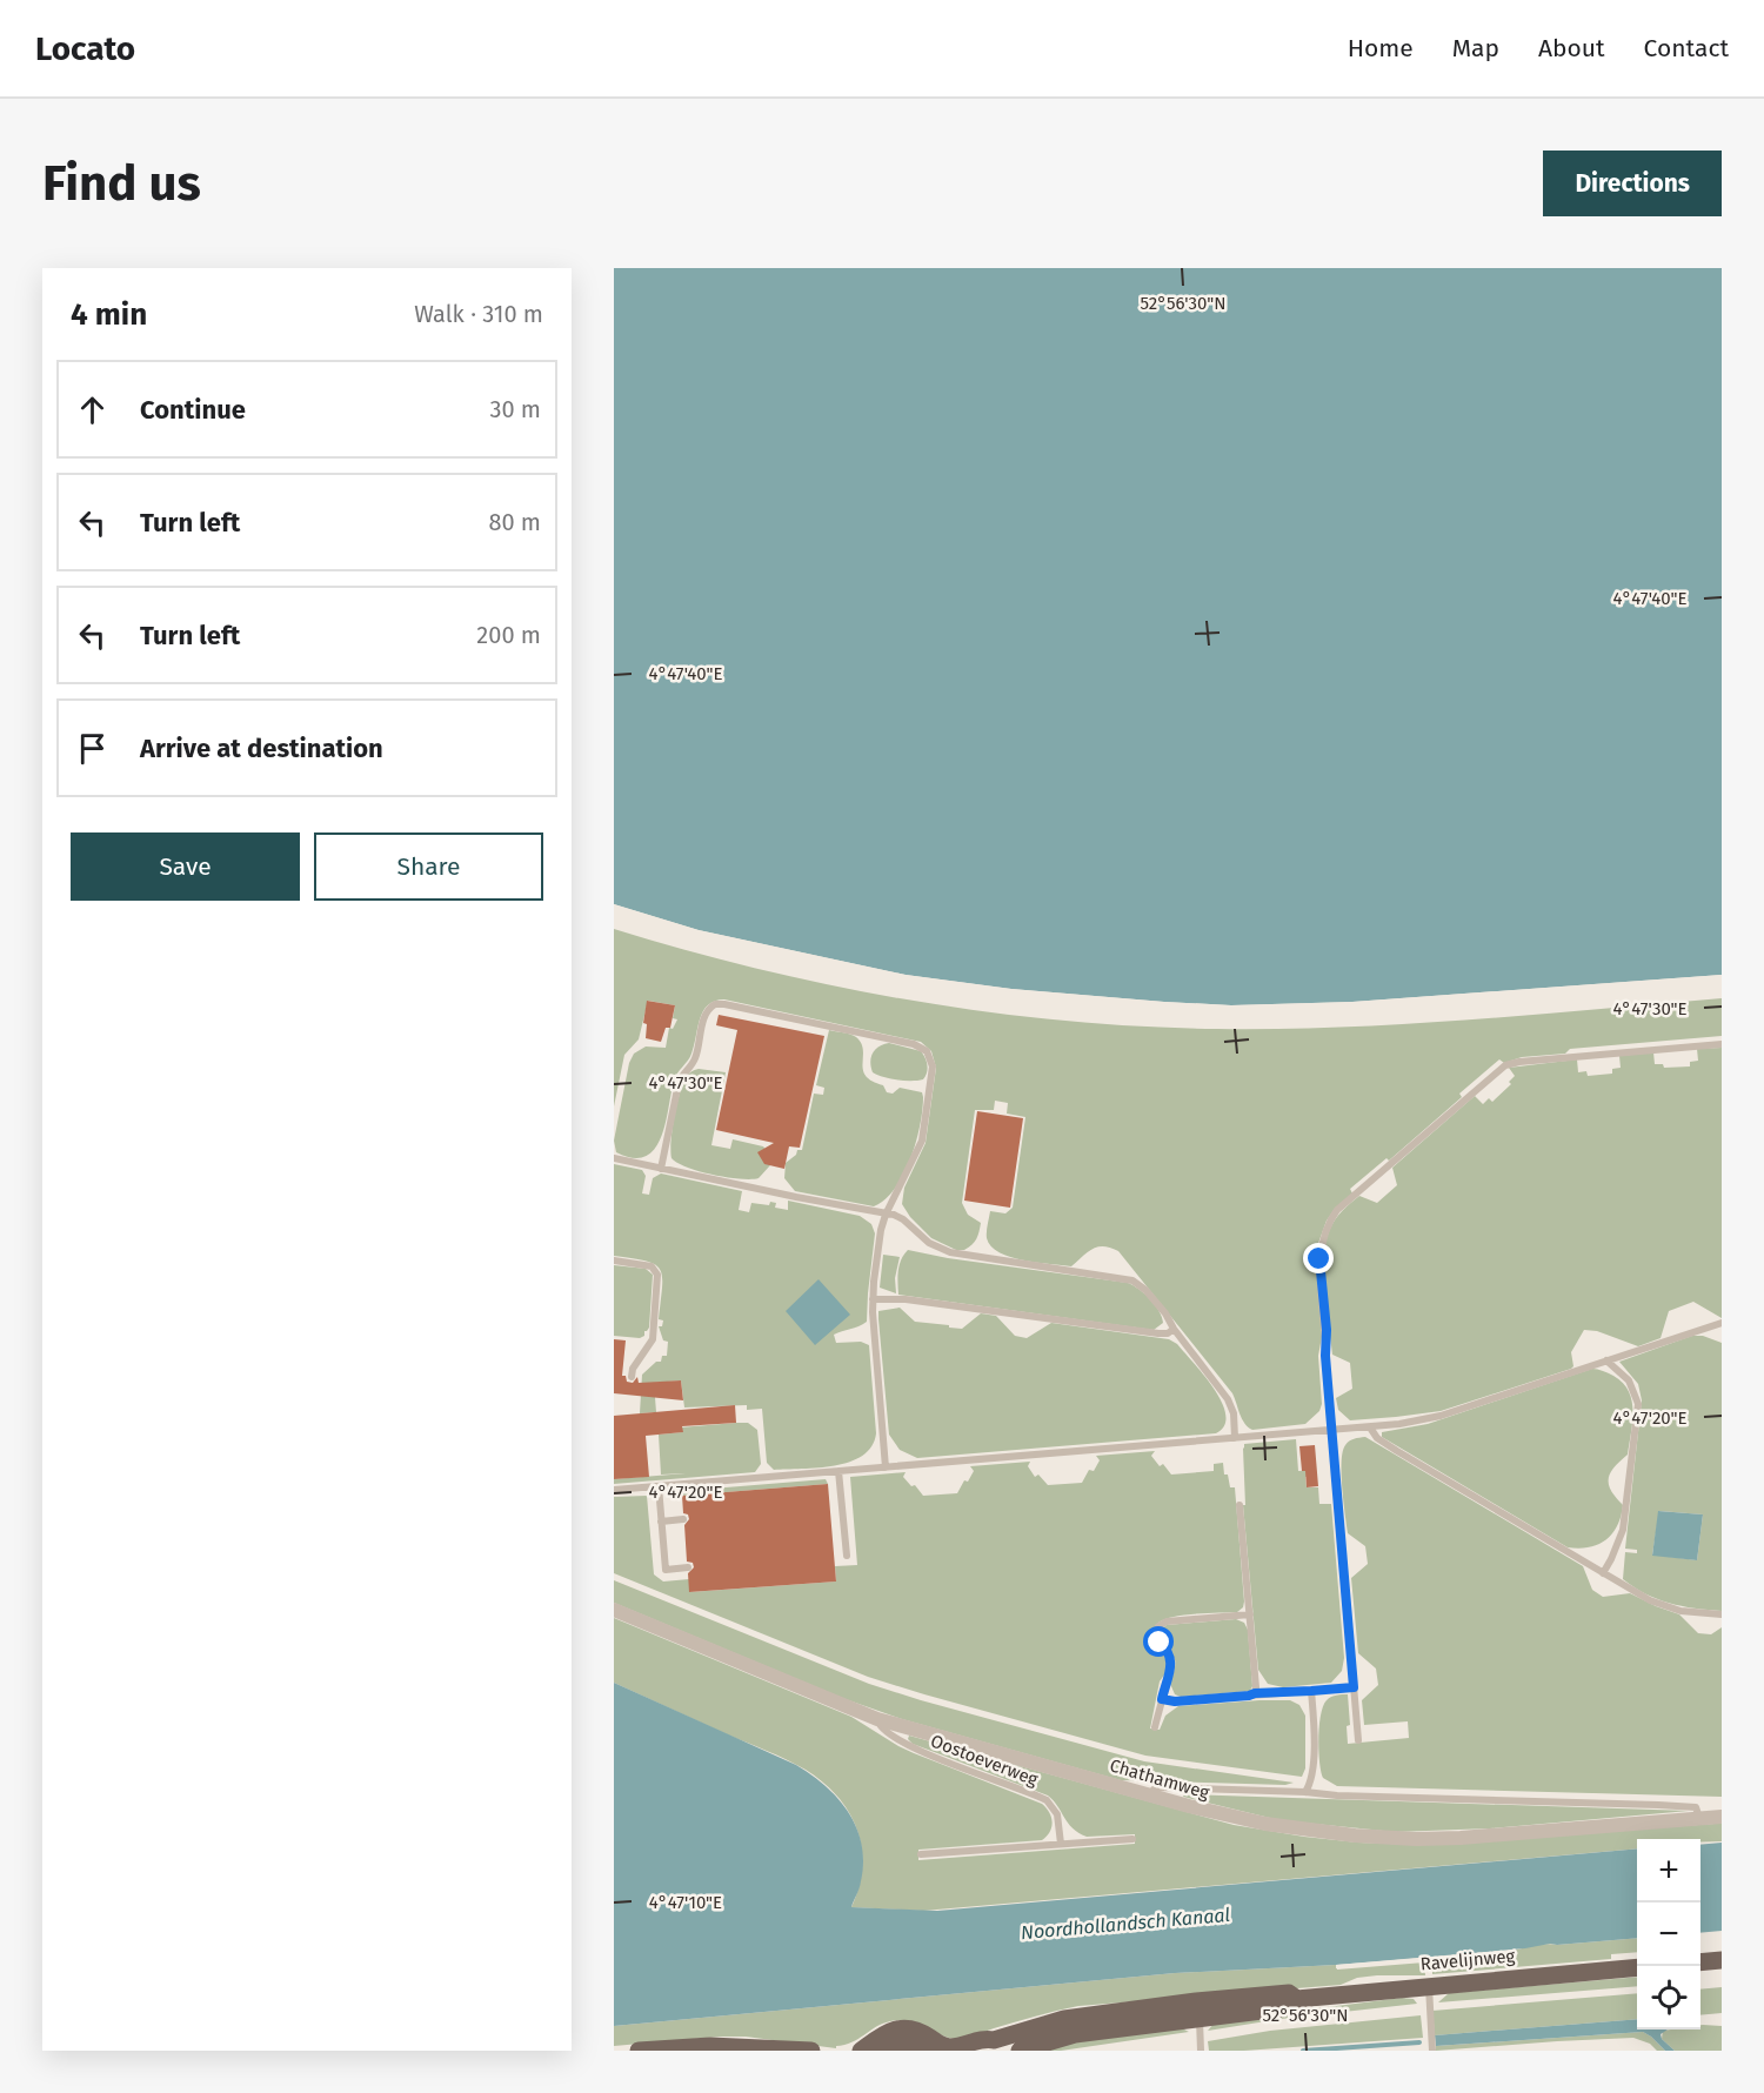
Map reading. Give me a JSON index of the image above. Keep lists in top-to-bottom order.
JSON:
{
  "streets": {
    "main road": ["Ravelijnweg"],
    "street": ["Chathamweg"],
    "lane": ["Oostoeverweg"]
  },
  "crossings": [
    ["Oostoeverweg", "Chathamweg"]
  ],
  "water": ["Noordhollandsch Kanaal"],
  "page": {
    "header": "Locato",
    "nav": [
      "Home",
      "Map",
      "About",
      "Contact"
    ],
    "buttons": [
      "Directions",
      ["Save", "Share"]
    ],
    "title": "Find us",
    "heading": ["4 min", "Walk · 310 m"],
    "list": [
      ["Continue", "30 m"],
      ["Turn left", "80 m"],
      ["Turn left", "200 m"],
      "Arrive at destination"
    ],
    "map_buttons": ["+", "−"]
  },
  "coordinates": [
    "52°56'30\"N",
    "4°47'40\"E",
    "4°47'30\"E",
    "4°47'20\"E",
    "4°47'10\"E"
  ]
}
